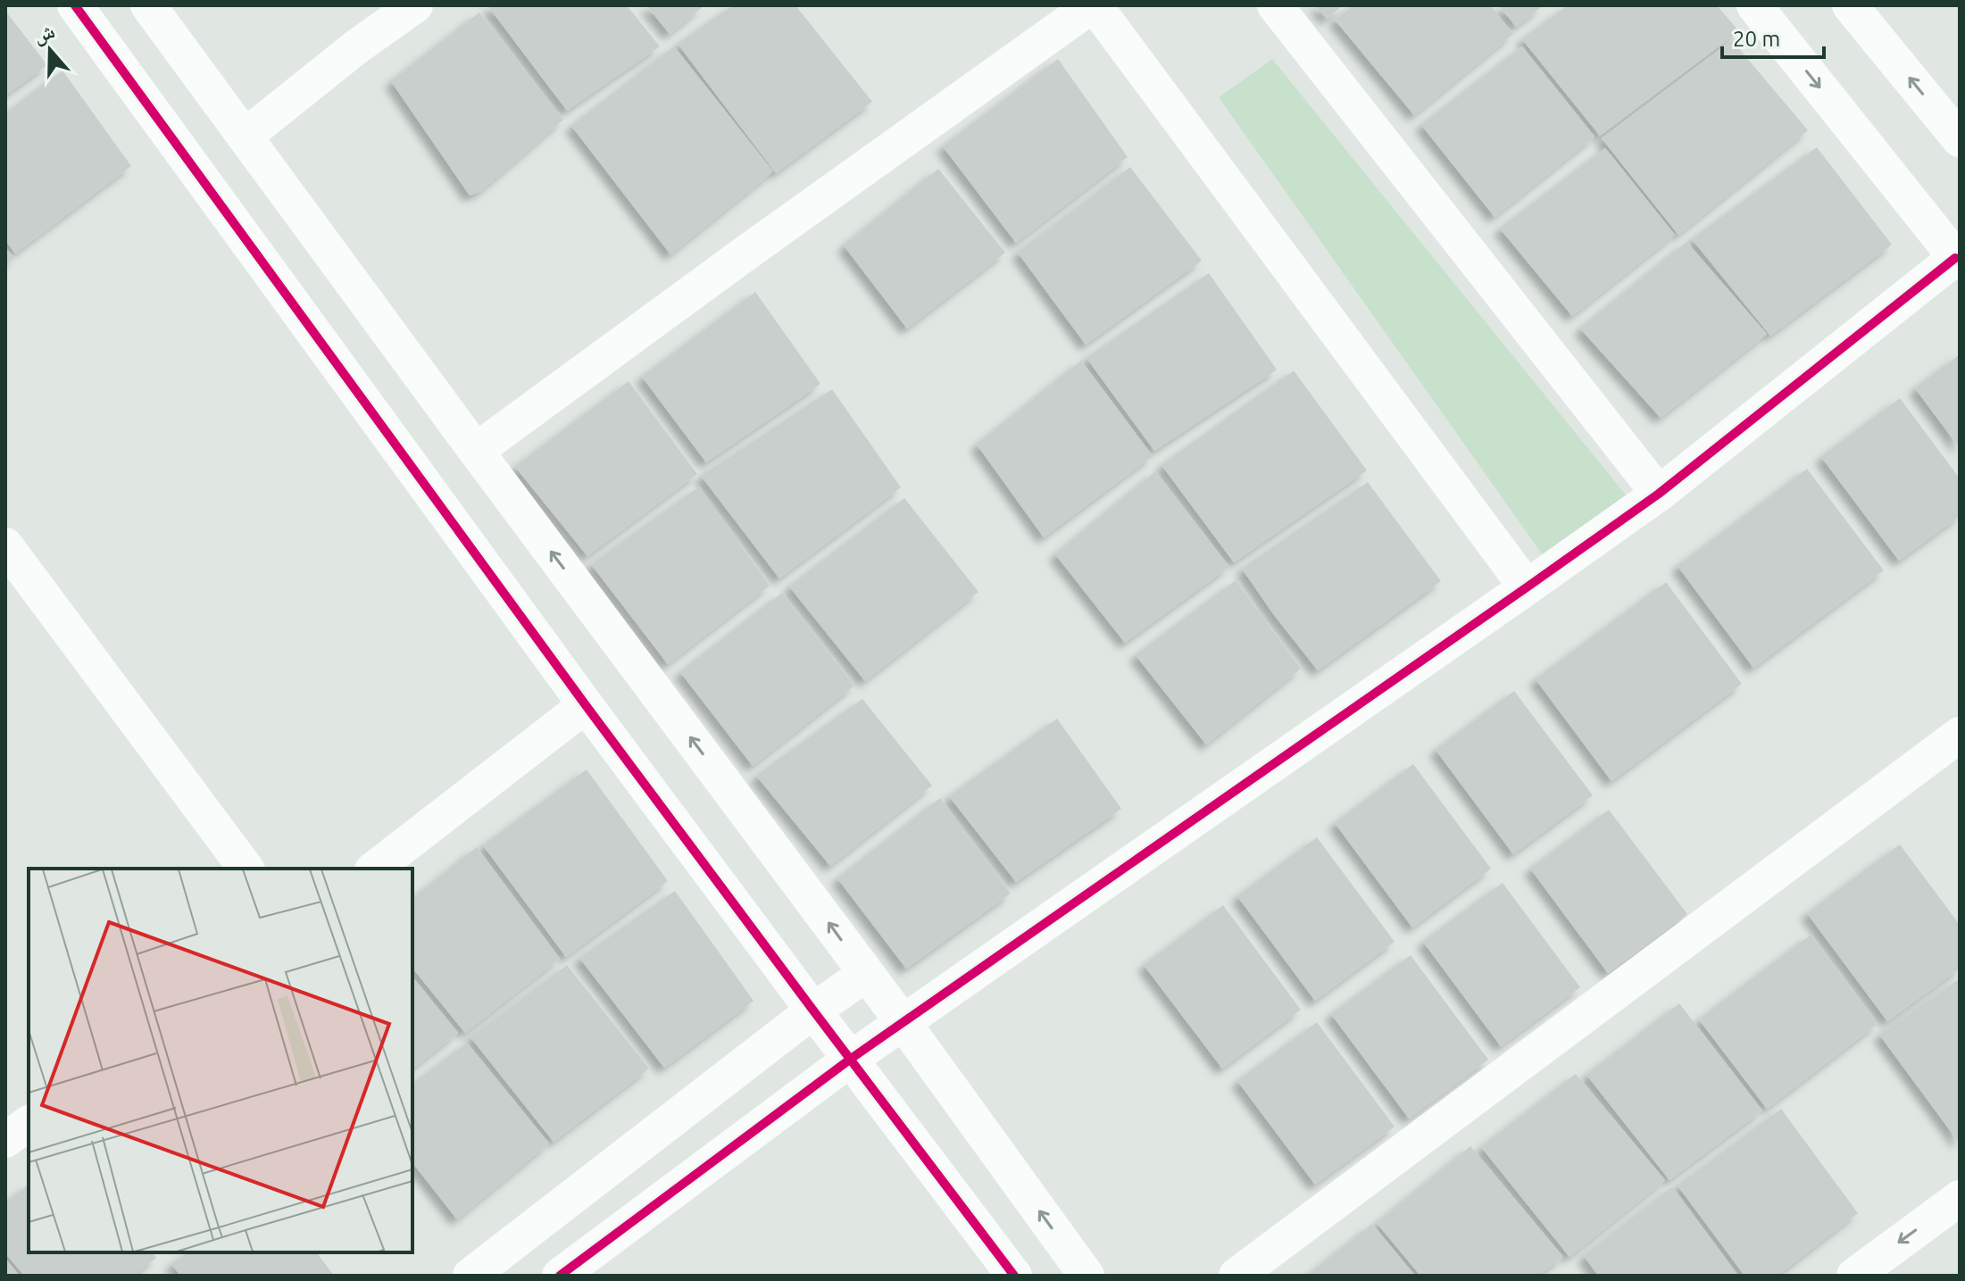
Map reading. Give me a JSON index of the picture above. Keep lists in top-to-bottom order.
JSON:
{
  "scale_bar": "20 m",
  "north": "top"
}
